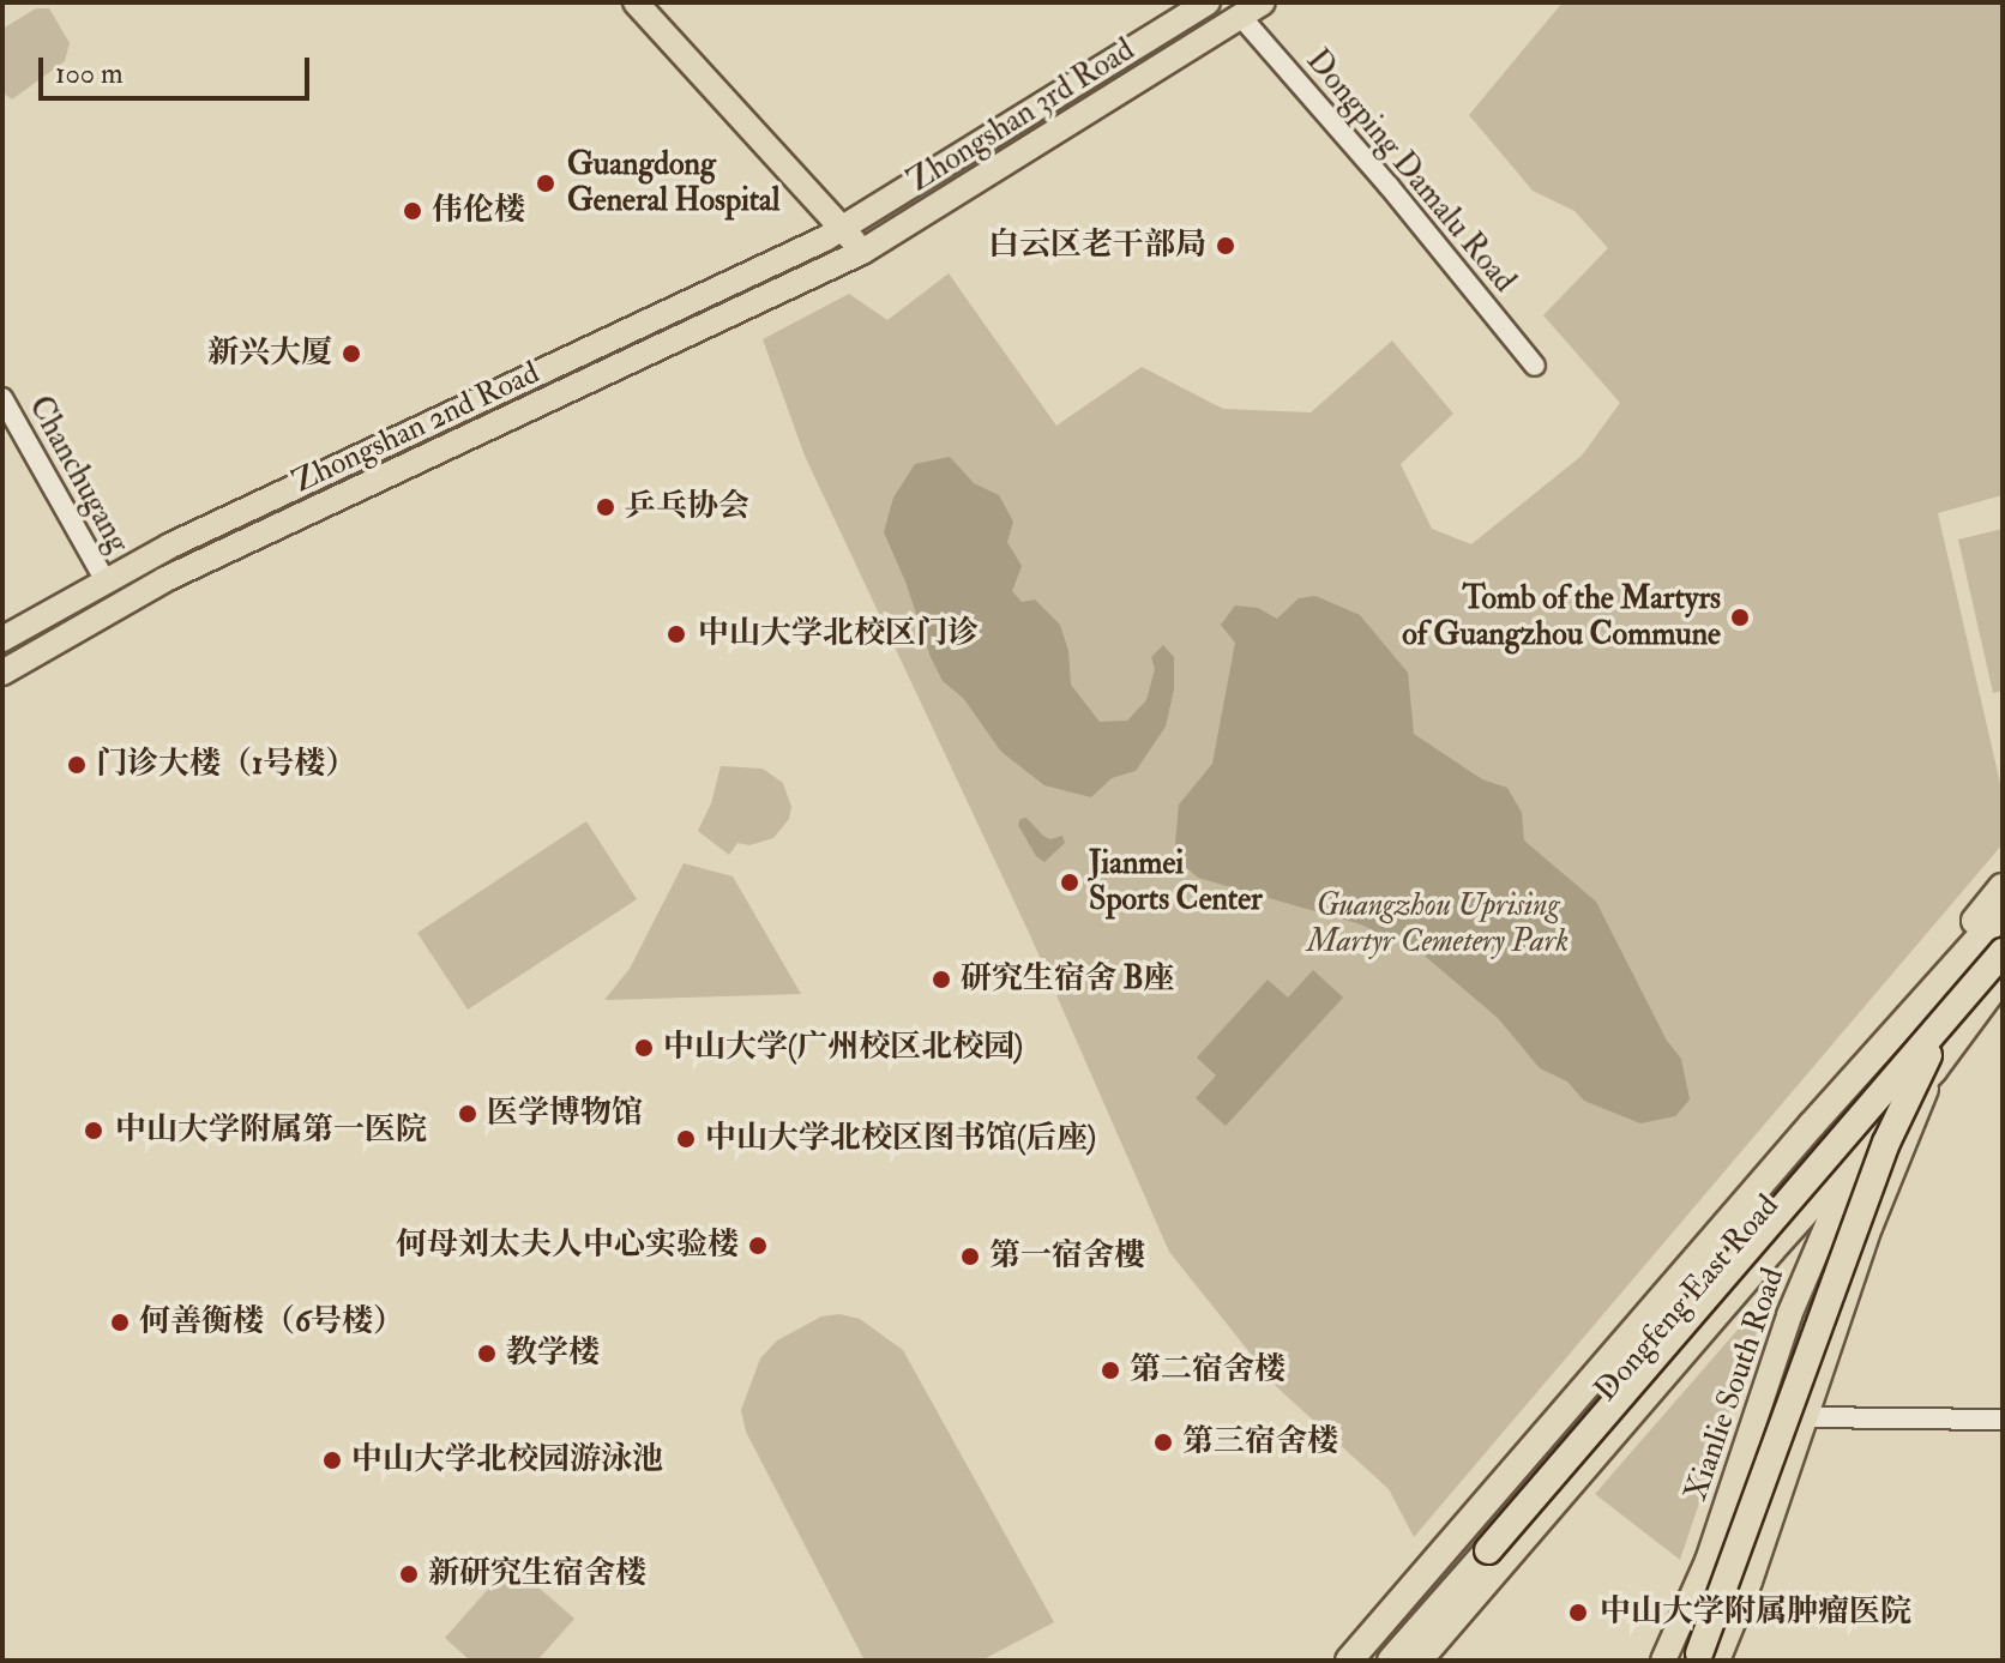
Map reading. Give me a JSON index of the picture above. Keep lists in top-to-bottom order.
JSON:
{
  "streets": {
    "highway": ["Dongfeng East Road"],
    "main road": ["Zhongshan 3rd Road", "Zhongshan 2nd Road", "Xianlie South Road"],
    "street": ["Dongping Damalu Road", "Chanchugang"]
  },
  "crossings": [
    ["Zhongshan 3rd Road", "Dongping Damalu Road"],
    ["Zhongshan 3rd Road", "Zhongshan 2nd Road"],
    ["Zhongshan 2nd Road", "Chanchugang"],
    ["Dongfeng East Road", "Xianlie South Road"]
  ],
  "parks": ["Guangzhou Uprising Martyr Cemetery Park"],
  "places": [
    "Guangdong General Hospital",
    "伟伦楼",
    "白云区老干部局",
    "新兴大厦",
    "乒乓协会",
    "Tomb of the Martyrs of Guangzhou Commune",
    "中山大学北校区门诊",
    "门诊大楼（1号楼）",
    "Jianmei Sports Center",
    "研究生宿舍 B座",
    "中山大学(广州校区北校园)",
    "医学博物馆",
    "中山大学附属第一医院",
    "中山大学北校区图书馆(后座)",
    "何母刘太夫人中心实验楼",
    "第一宿舍樓",
    "何善衡楼（6号楼）",
    "教学楼",
    "第二宿舍楼",
    "第三宿舍楼",
    "中山大学北校园游泳池",
    "新研究生宿舍楼",
    "中山大学附属肿瘤医院"
  ],
  "scale_bar": "100 m"
}
